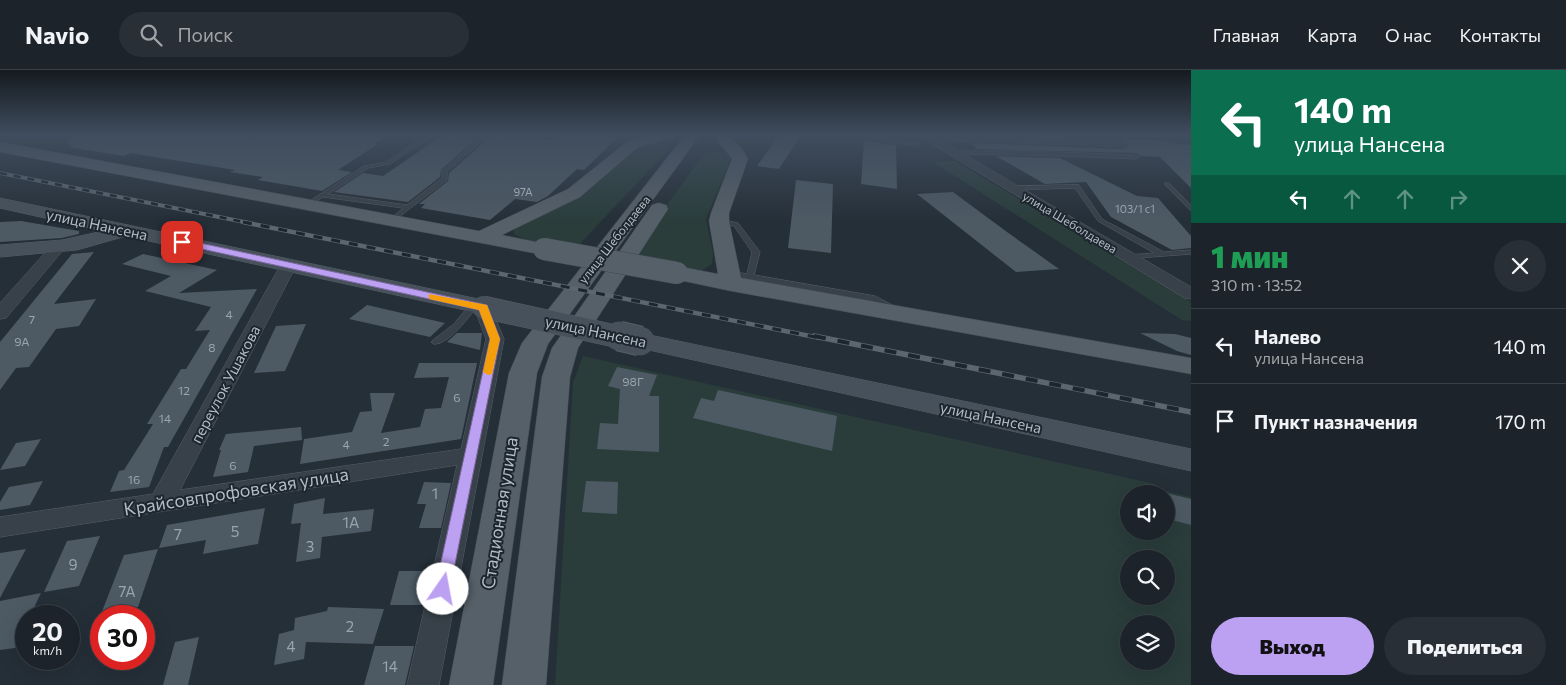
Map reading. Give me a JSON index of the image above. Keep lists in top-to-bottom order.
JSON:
{
  "streets": {
    "main road": ["улица Шеболдаева", "улица Нансена", "Стадионная улица"],
    "street": ["переулок Ушакова", "Крайсовпрофовская улица"]
  },
  "crossings": [
    ["улица Шеболдаева", "Стадионная улица"],
    ["улица Нансена", "переулок Ушакова"],
    ["переулок Ушакова", "Крайсовпрофовская улица"]
  ],
  "house_numbers": [
    "97А",
    "103/1 с1",
    "4",
    "7",
    "9А",
    "8",
    "98Г",
    "12",
    "6",
    "14",
    "2",
    "4",
    "6",
    "16",
    "1",
    "1А",
    "5",
    "7",
    "3",
    "9",
    "7А",
    "2",
    "4",
    "14"
  ],
  "page": {
    "header": "Navio",
    "search": "Поиск",
    "nav": [
      "Главная",
      "Карта",
      "О нас",
      "Контакты"
    ],
    "turn": ["140 m", "улица Нансена"],
    "heading": ["1 мин", "310 m · 13:52"],
    "list": [
      {
        "name": "Налево",
        "note": "улица Нансена",
        "value": "140 m"
      },
      {
        "name": "Пункт назначения",
        "value": "170 m"
      }
    ],
    "speed": "20 km/h",
    "limit": "30",
    "buttons": ["Выход", "Поделиться"]
  }
}
